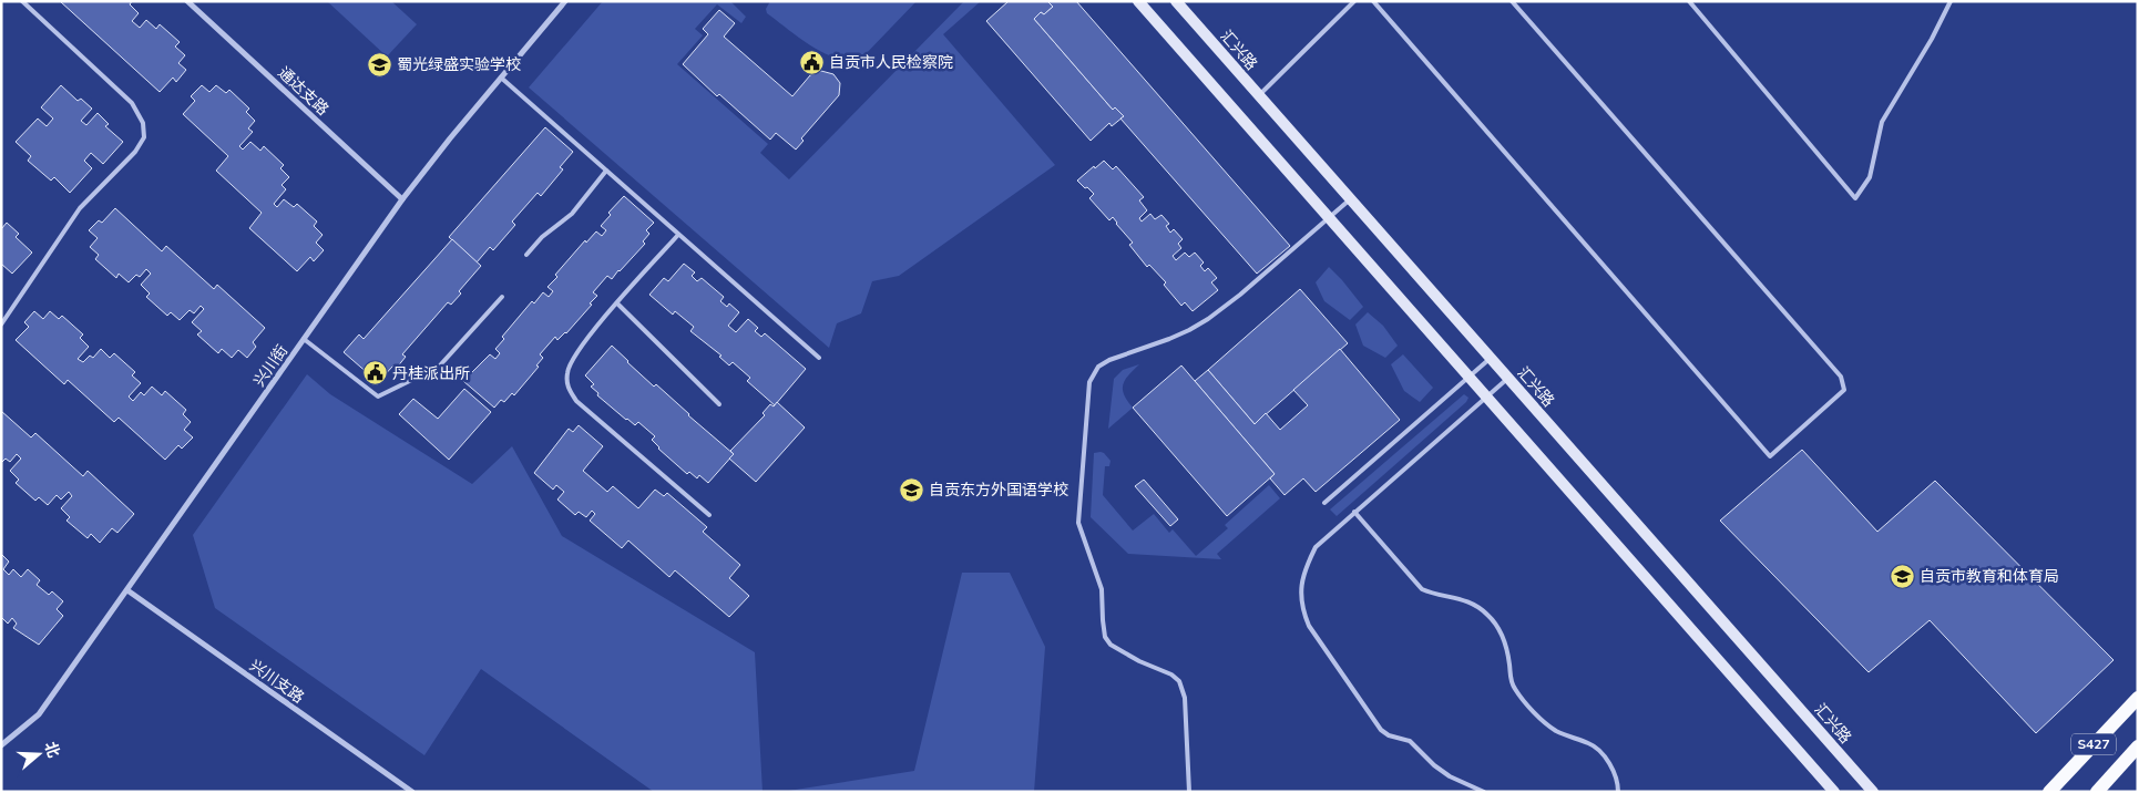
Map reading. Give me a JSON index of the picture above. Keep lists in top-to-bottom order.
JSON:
{
  "streets": {
    "main road": ["汇兴路", "S427"],
    "street": ["通达支路", "兴川街", "兴川支路"]
  },
  "crossings": [
    ["通达支路", "兴川街"],
    ["兴川街", "兴川支路"]
  ],
  "places": {
    "public building": ["自贡市人民检察院", "丹桂派出所"],
    "school or university": ["蜀光绿盛实验学校", "自贡东方外国语学校", "自贡市教育和体育局"]
  },
  "north": "right"
}
